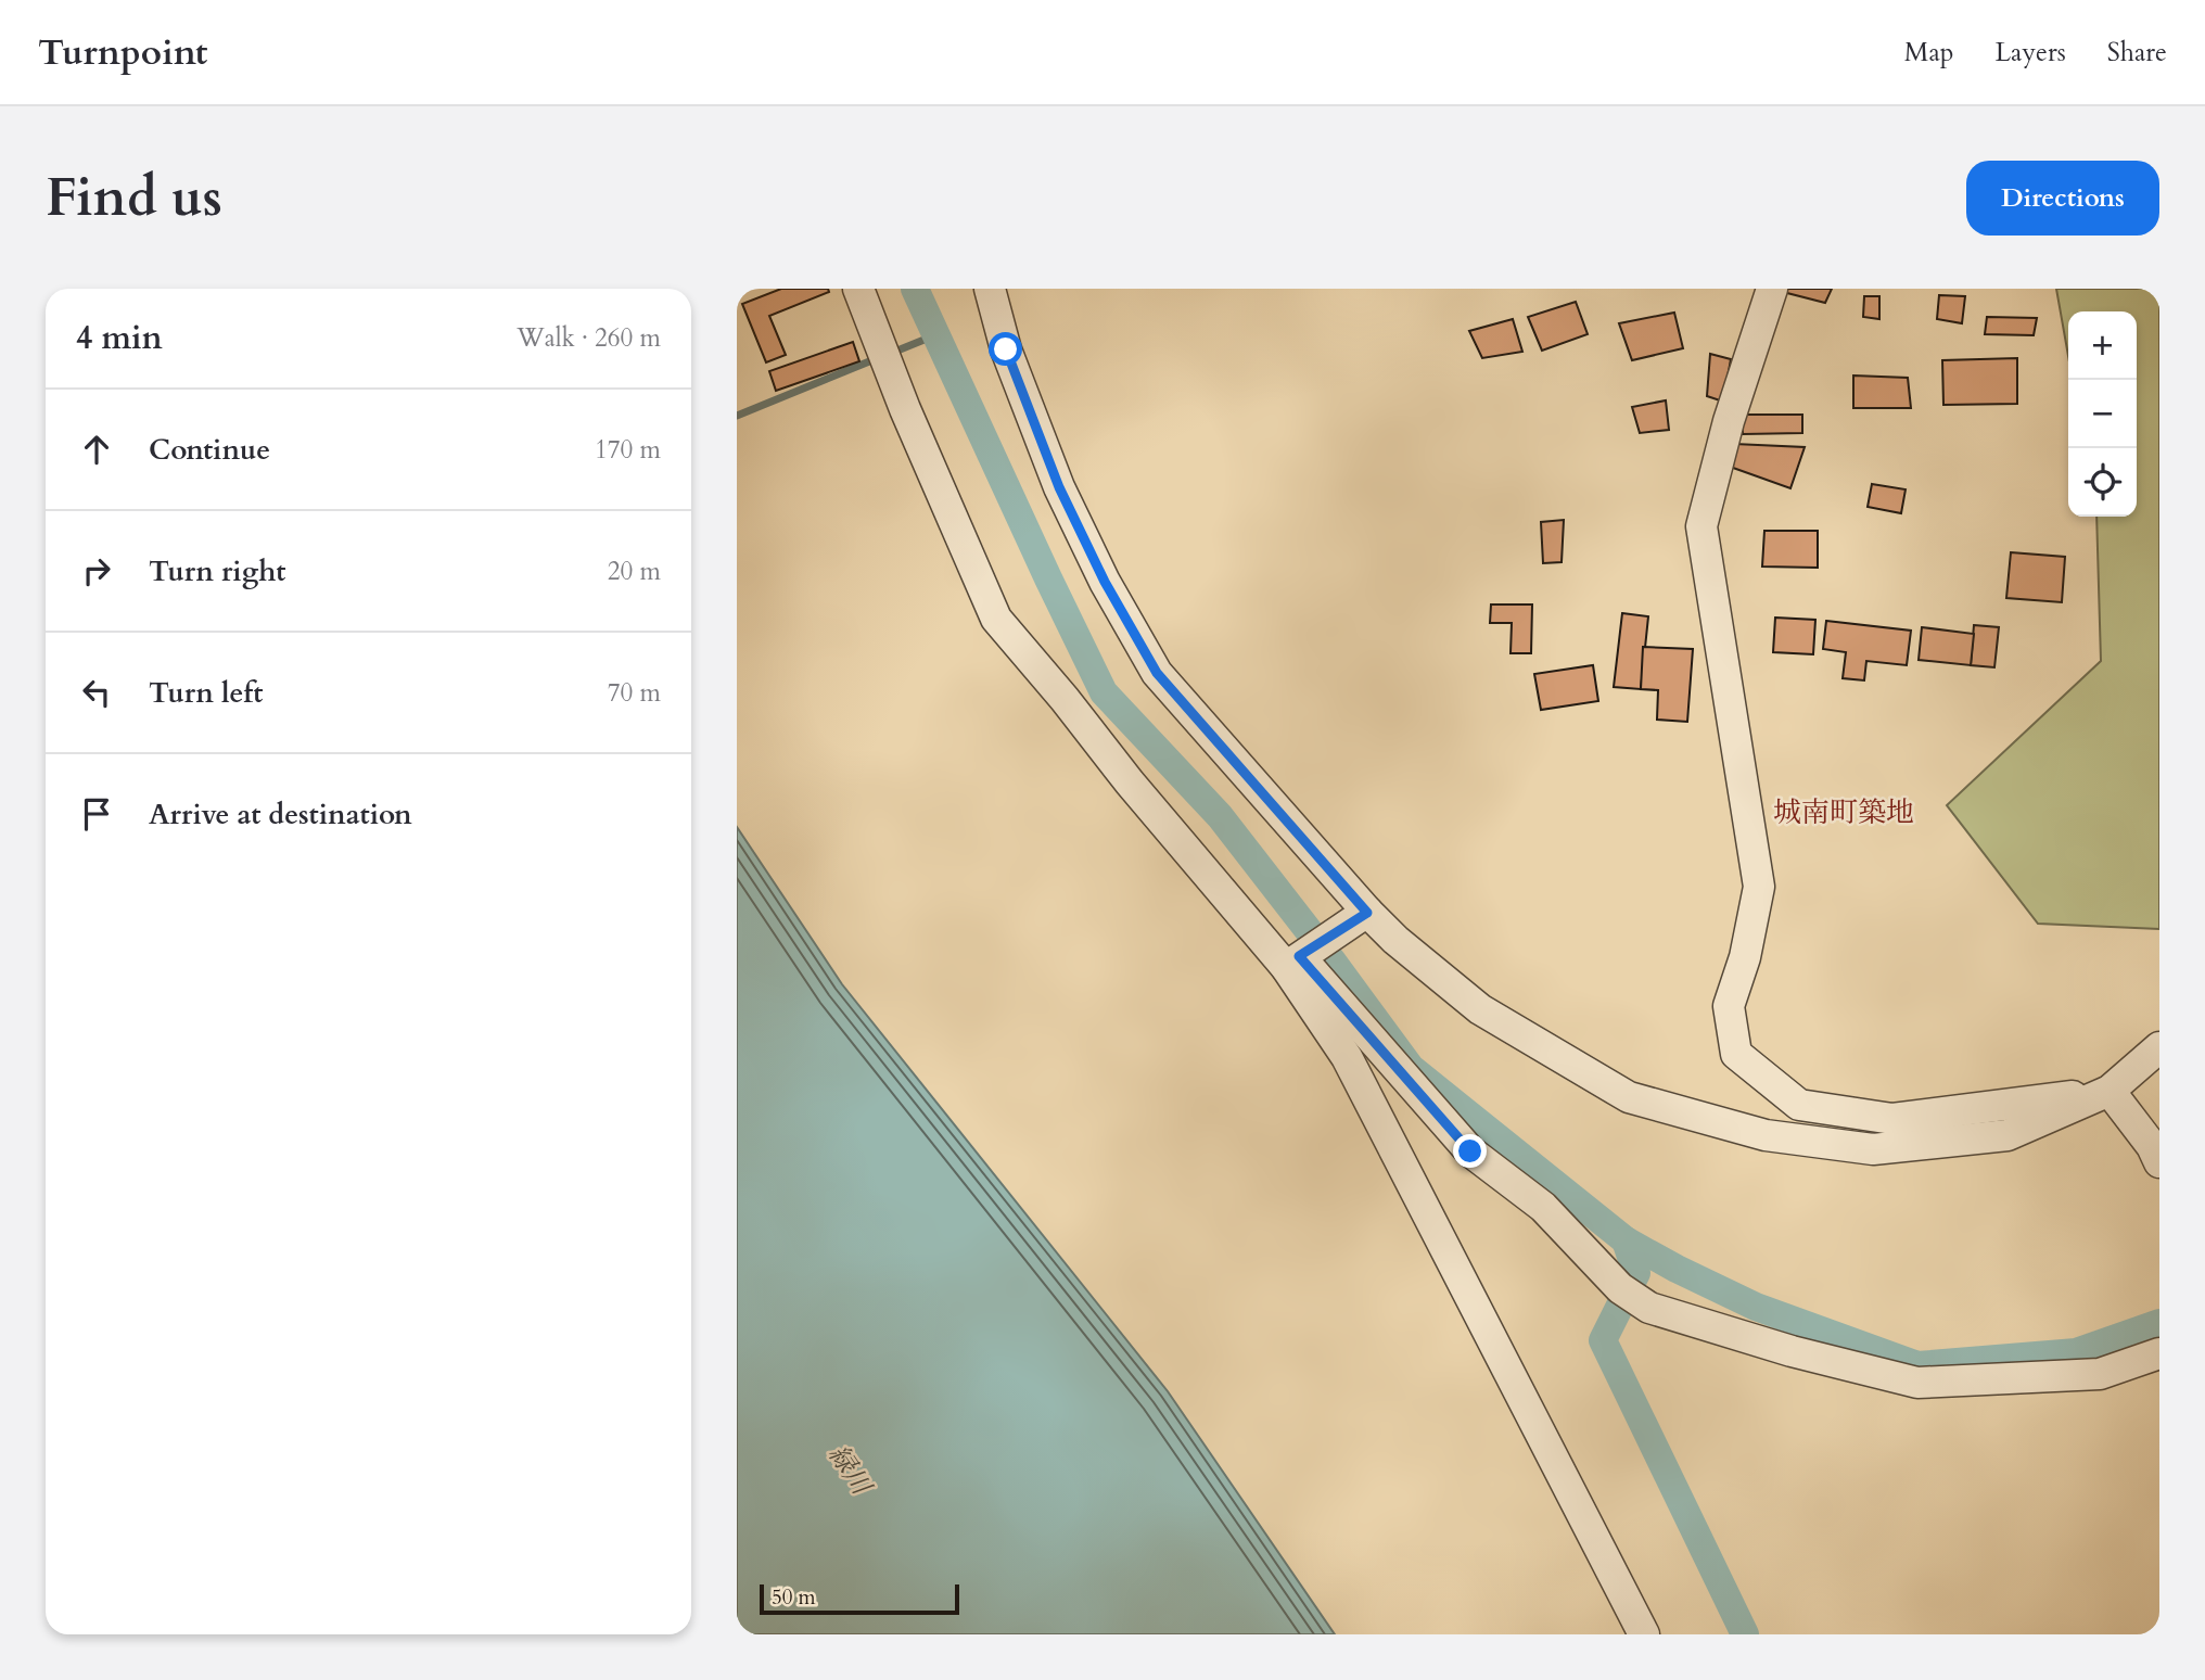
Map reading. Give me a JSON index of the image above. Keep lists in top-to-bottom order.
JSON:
{
  "districts": ["城南町築地"],
  "water": ["緑川"],
  "scale_bar": "50 m",
  "page": {
    "header": "Turnpoint",
    "nav": ["Map", "Layers", "Share"],
    "buttons": "Directions",
    "title": "Find us",
    "heading": ["4 min", "Walk · 260 m"],
    "map_buttons": ["+", "−"],
    "list": [
      ["Continue", "170 m"],
      ["Turn right", "20 m"],
      ["Turn left", "70 m"],
      "Arrive at destination"
    ],
    "scale": "50 m"
  }
}
